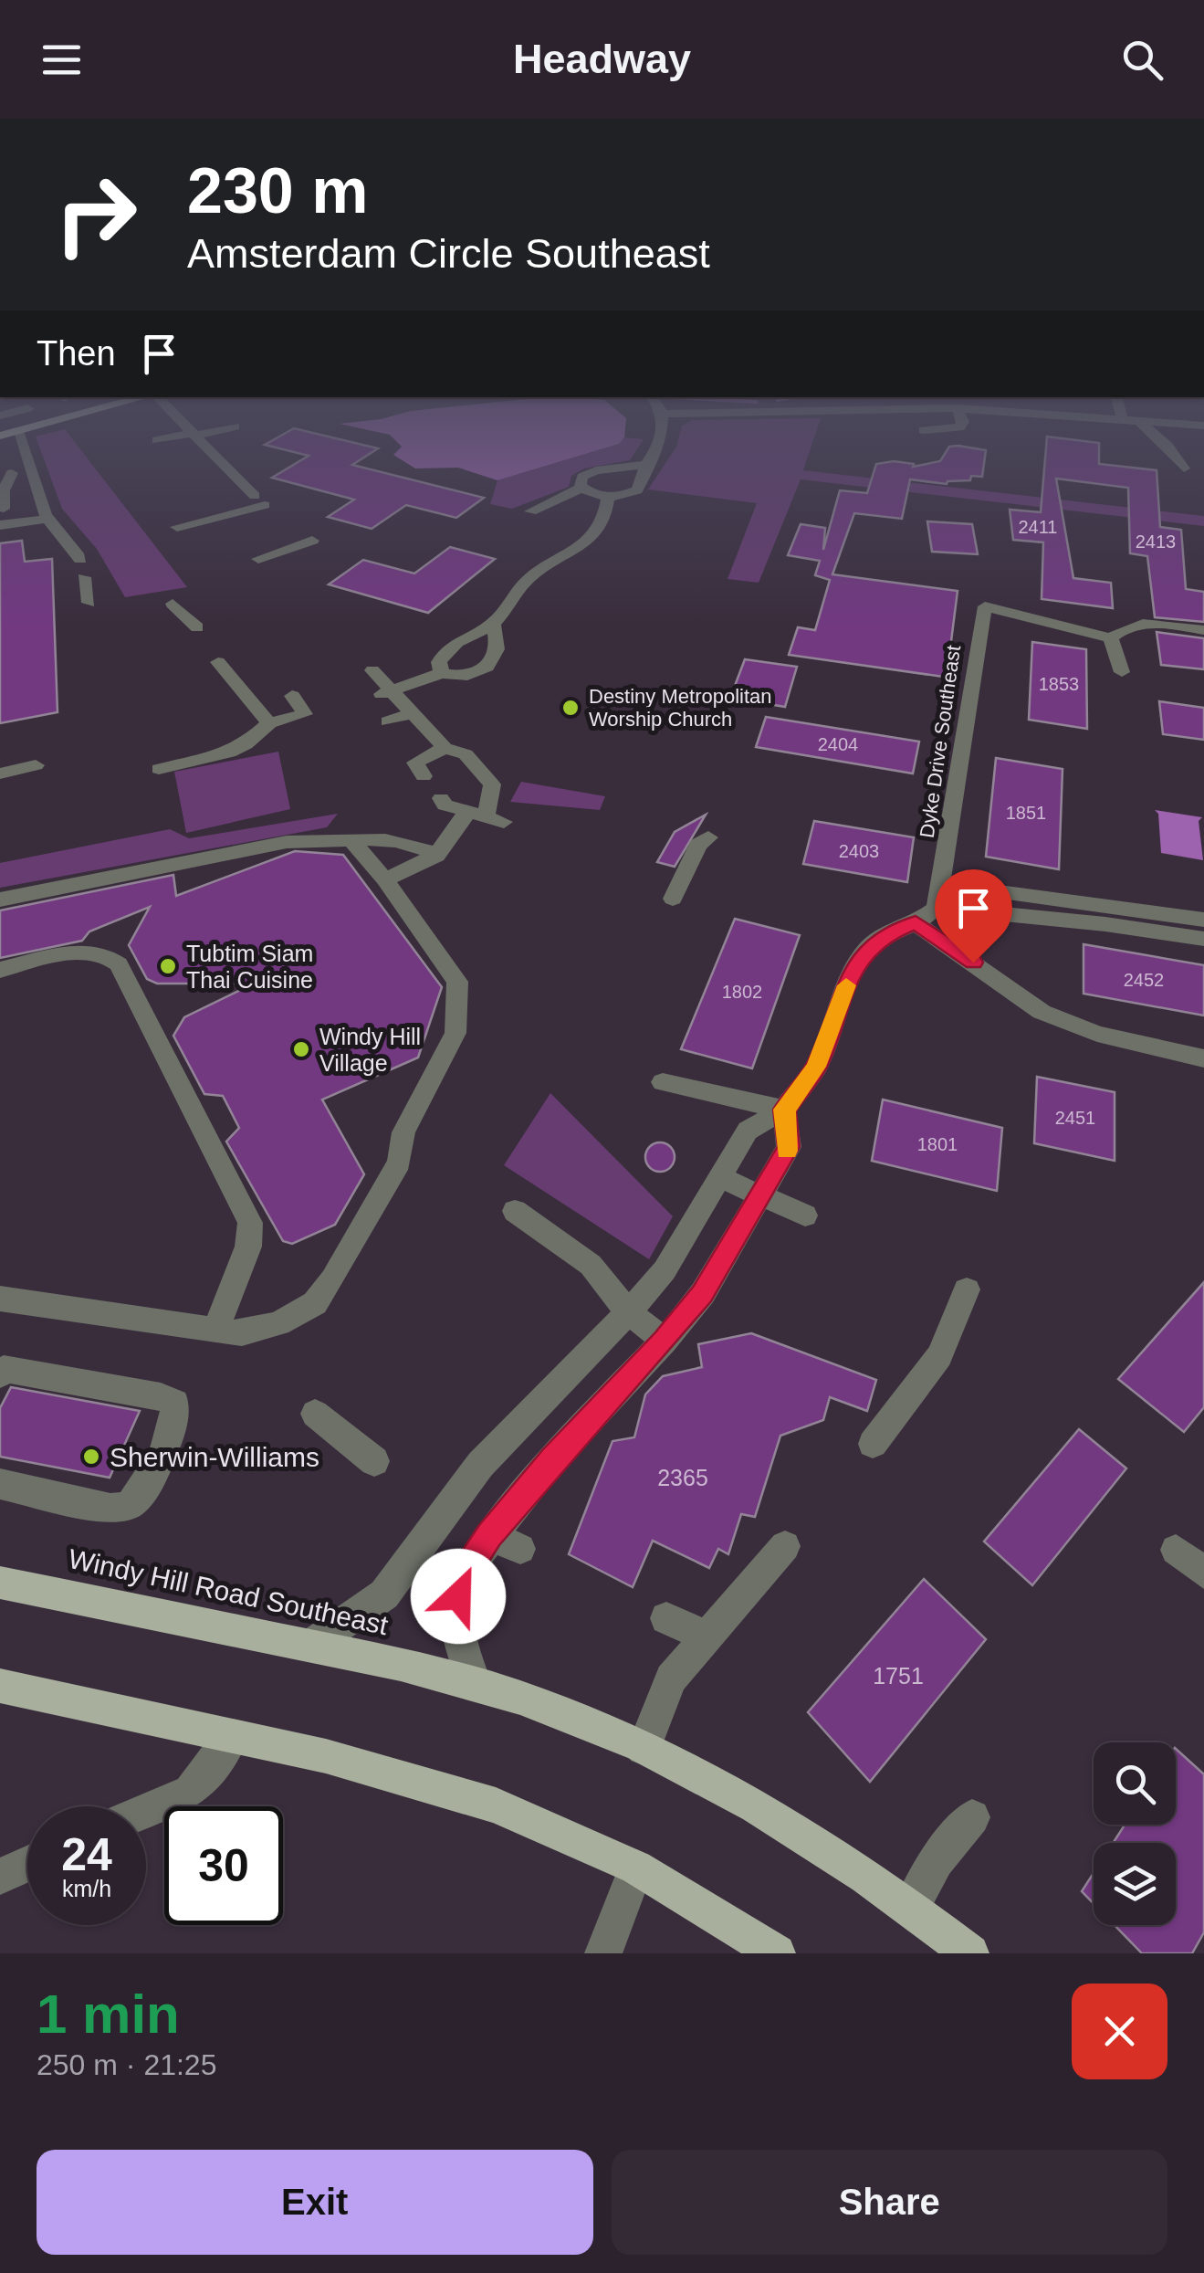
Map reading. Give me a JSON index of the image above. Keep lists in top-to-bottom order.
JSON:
{
  "streets": {
    "main road": ["Windy Hill Road Southeast"],
    "street": ["Dyke Drive Southeast"]
  },
  "places": [
    "Destiny Metropolitan Worship Church",
    "Tubtim Siam Thai Cuisine",
    "Windy Hill Village",
    "Sherwin-Williams"
  ],
  "house_numbers": [
    "2411",
    "2413",
    "1853",
    "2404",
    "1851",
    "2403",
    "2452",
    "1802",
    "2451",
    "1801",
    "2365",
    "1751"
  ],
  "page": {
    "header": "Headway",
    "turn": ["230 m", "Amsterdam Circle Southeast"],
    "then": "Then",
    "speed": "24 km/h",
    "limit": "30",
    "heading": ["1 min", "250 m · 21:25"],
    "buttons": ["Exit", "Share"]
  }
}
